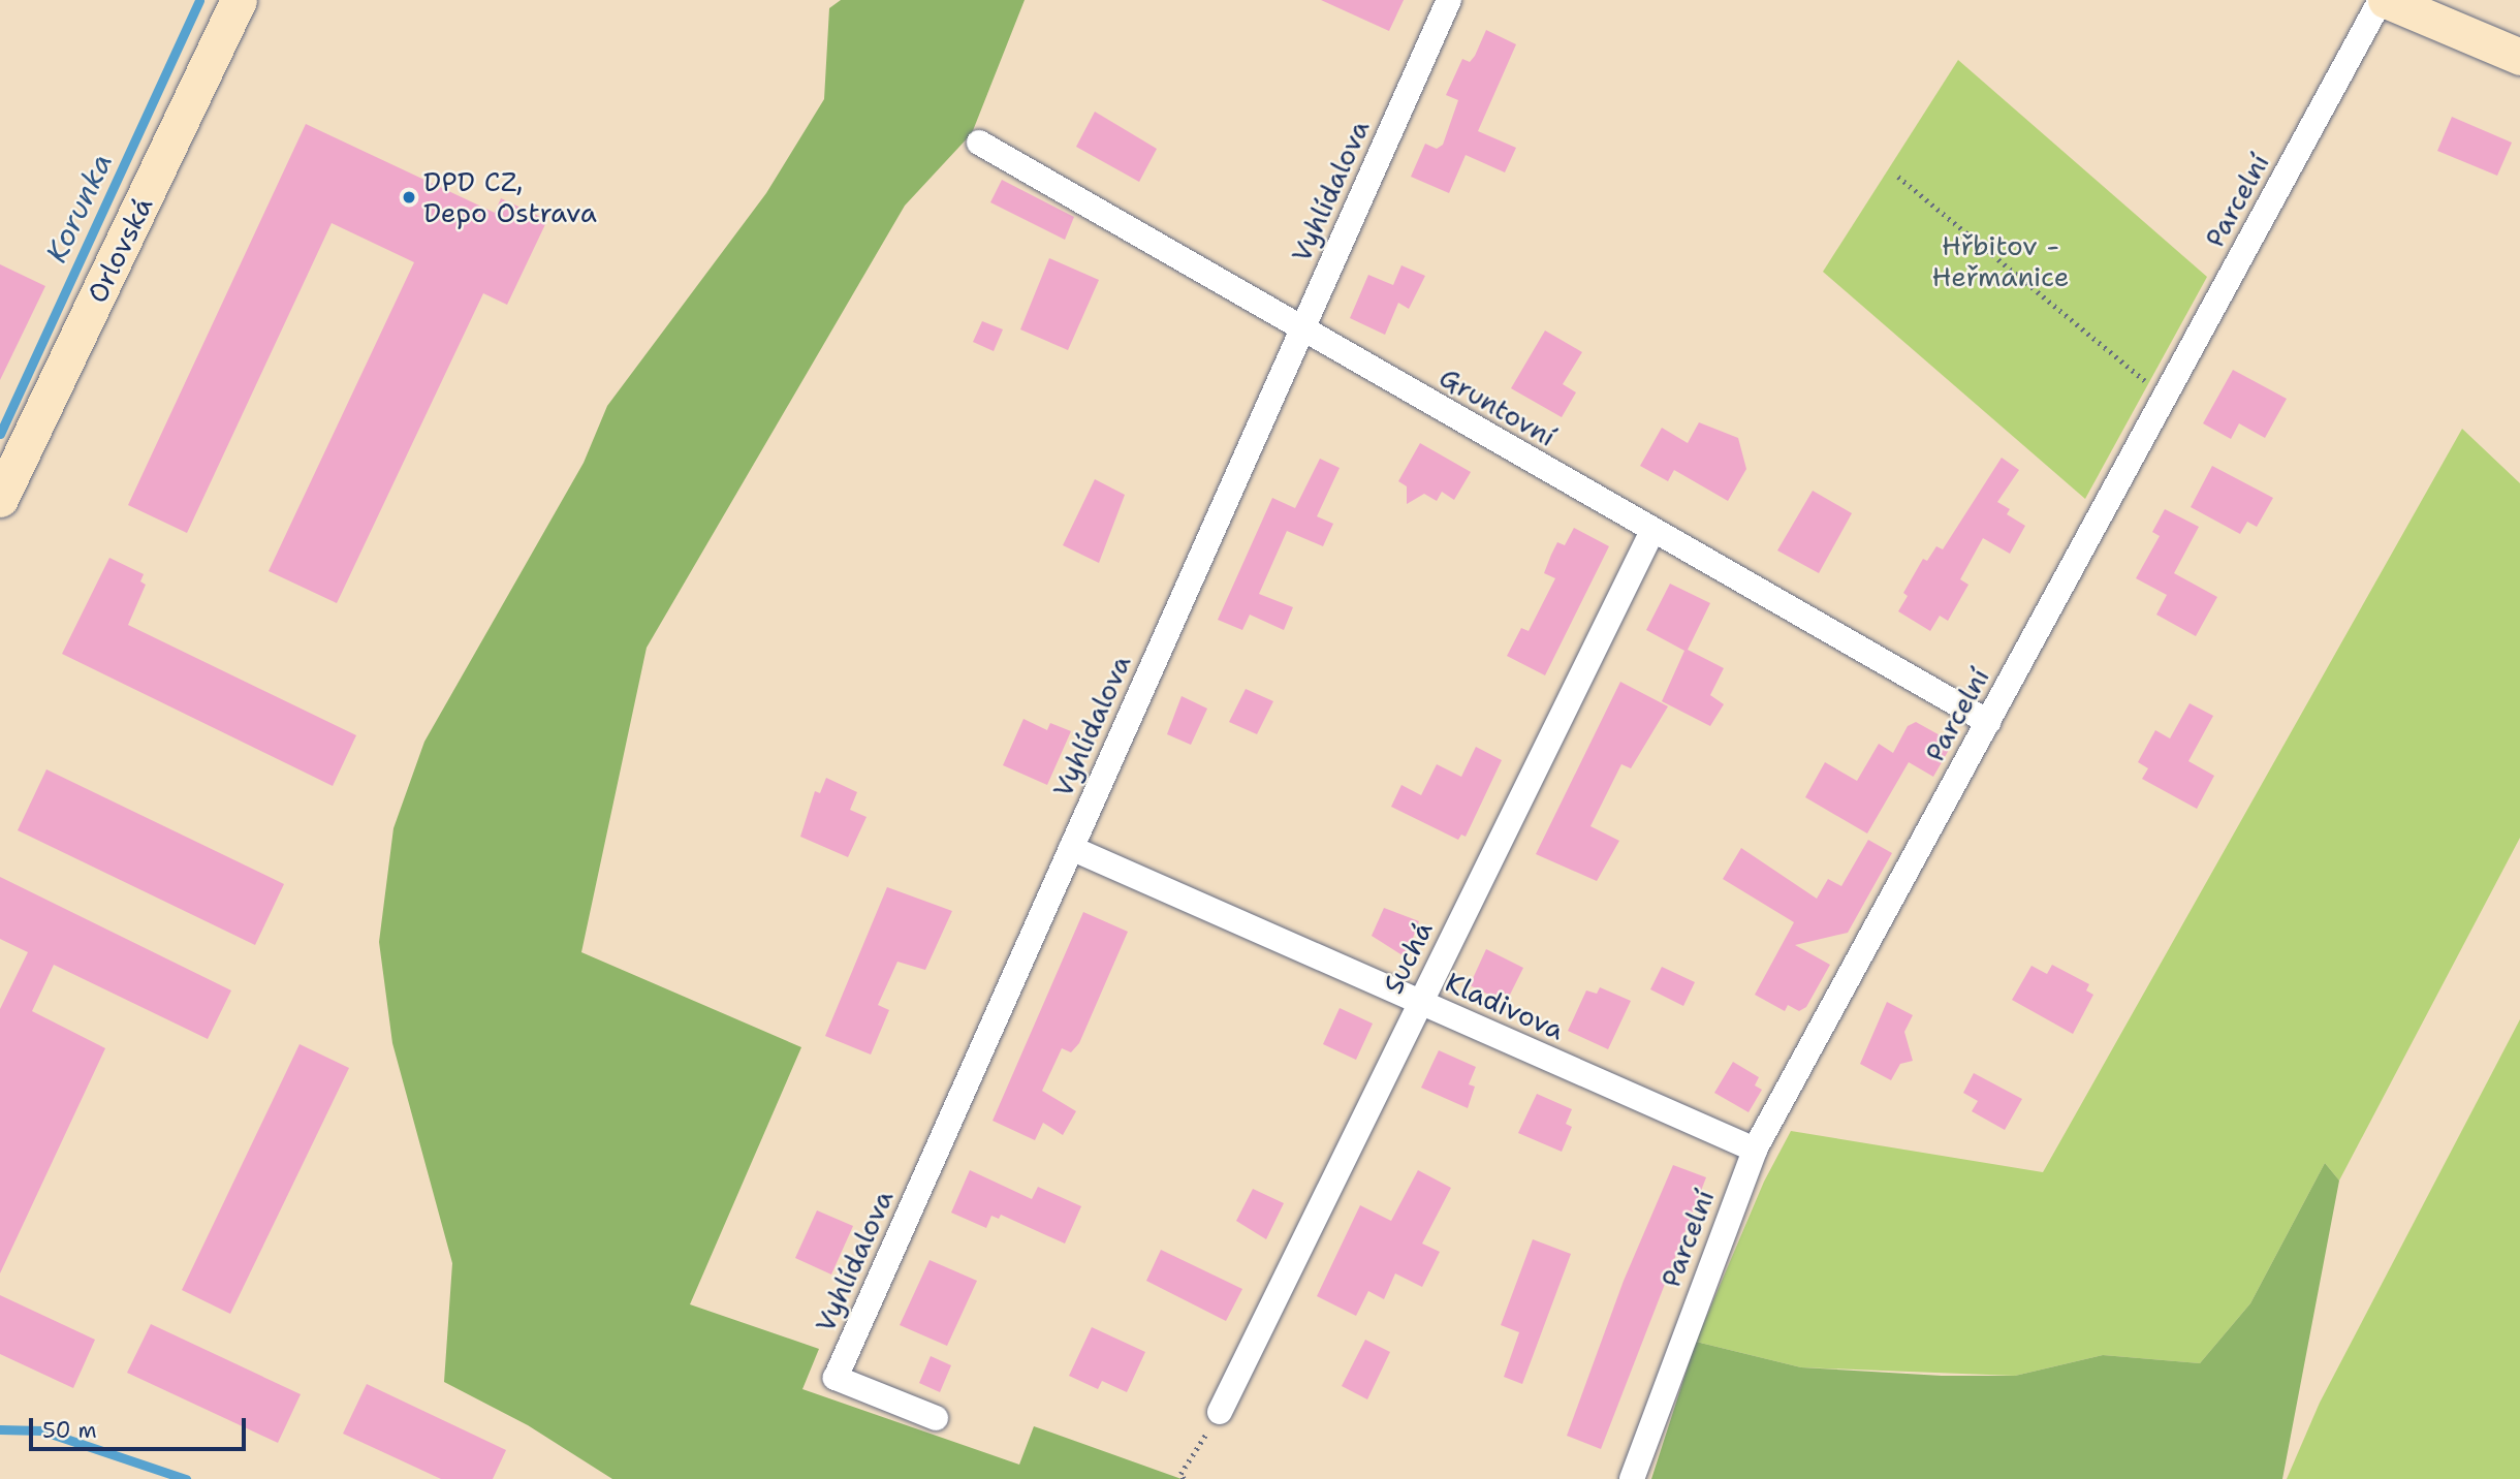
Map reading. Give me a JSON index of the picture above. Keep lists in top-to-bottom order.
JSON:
{
  "streets": {
    "main road": ["Orlovská"],
    "street": [
      "Vyhlídalova",
      "Parcelní",
      "Gruntovní",
      "Suchá",
      "Kladivova"
    ]
  },
  "crossings": [
    ["Vyhlídalova", "Gruntovní"],
    ["Vyhlídalova", "Kladivova"],
    ["Parcelní", "Gruntovní"],
    ["Parcelní", "Kladivova"],
    ["Gruntovní", "Suchá"],
    ["Suchá", "Kladivova"]
  ],
  "water": ["Korunka"],
  "parks": ["Hřbitov - Heřmanice"],
  "places": ["DPD CZ, Depo Ostrava"],
  "scale_bar": "50 m"
}
